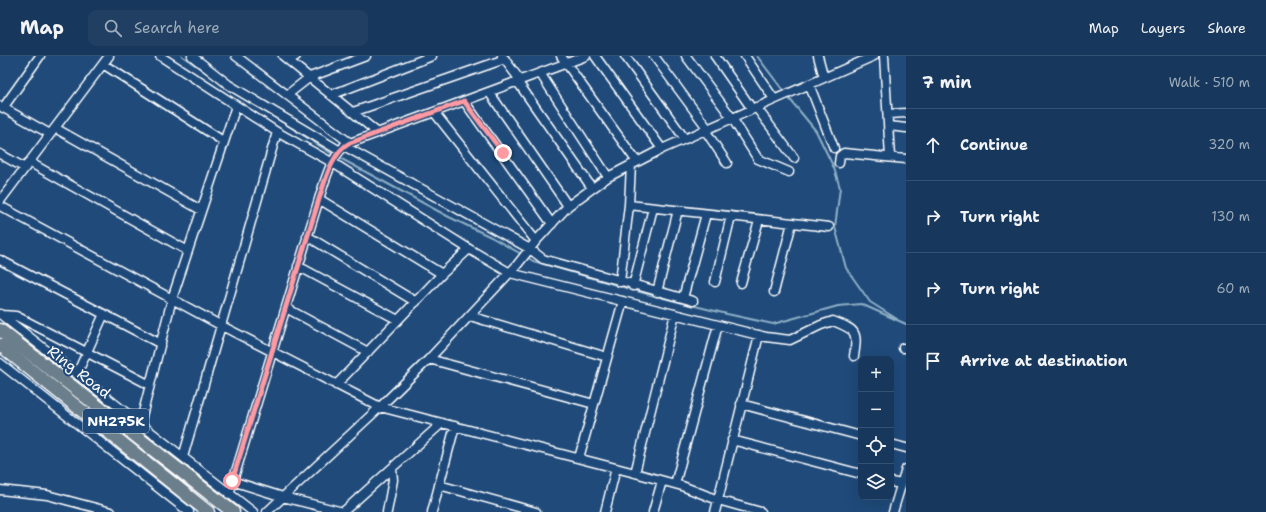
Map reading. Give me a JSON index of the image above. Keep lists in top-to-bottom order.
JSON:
{
  "streets": {
    "highway": ["Ring Road", "NH275K"]
  },
  "page": {
    "header": "Map",
    "search": "Search here",
    "nav": ["Map", "Layers", "Share"],
    "heading": ["7 min", "Walk · 510 m"],
    "list": [
      ["Continue", "320 m"],
      ["Turn right", "130 m"],
      ["Turn right", "60 m"],
      "Arrive at destination"
    ],
    "map_buttons": ["+", "−"]
  }
}
